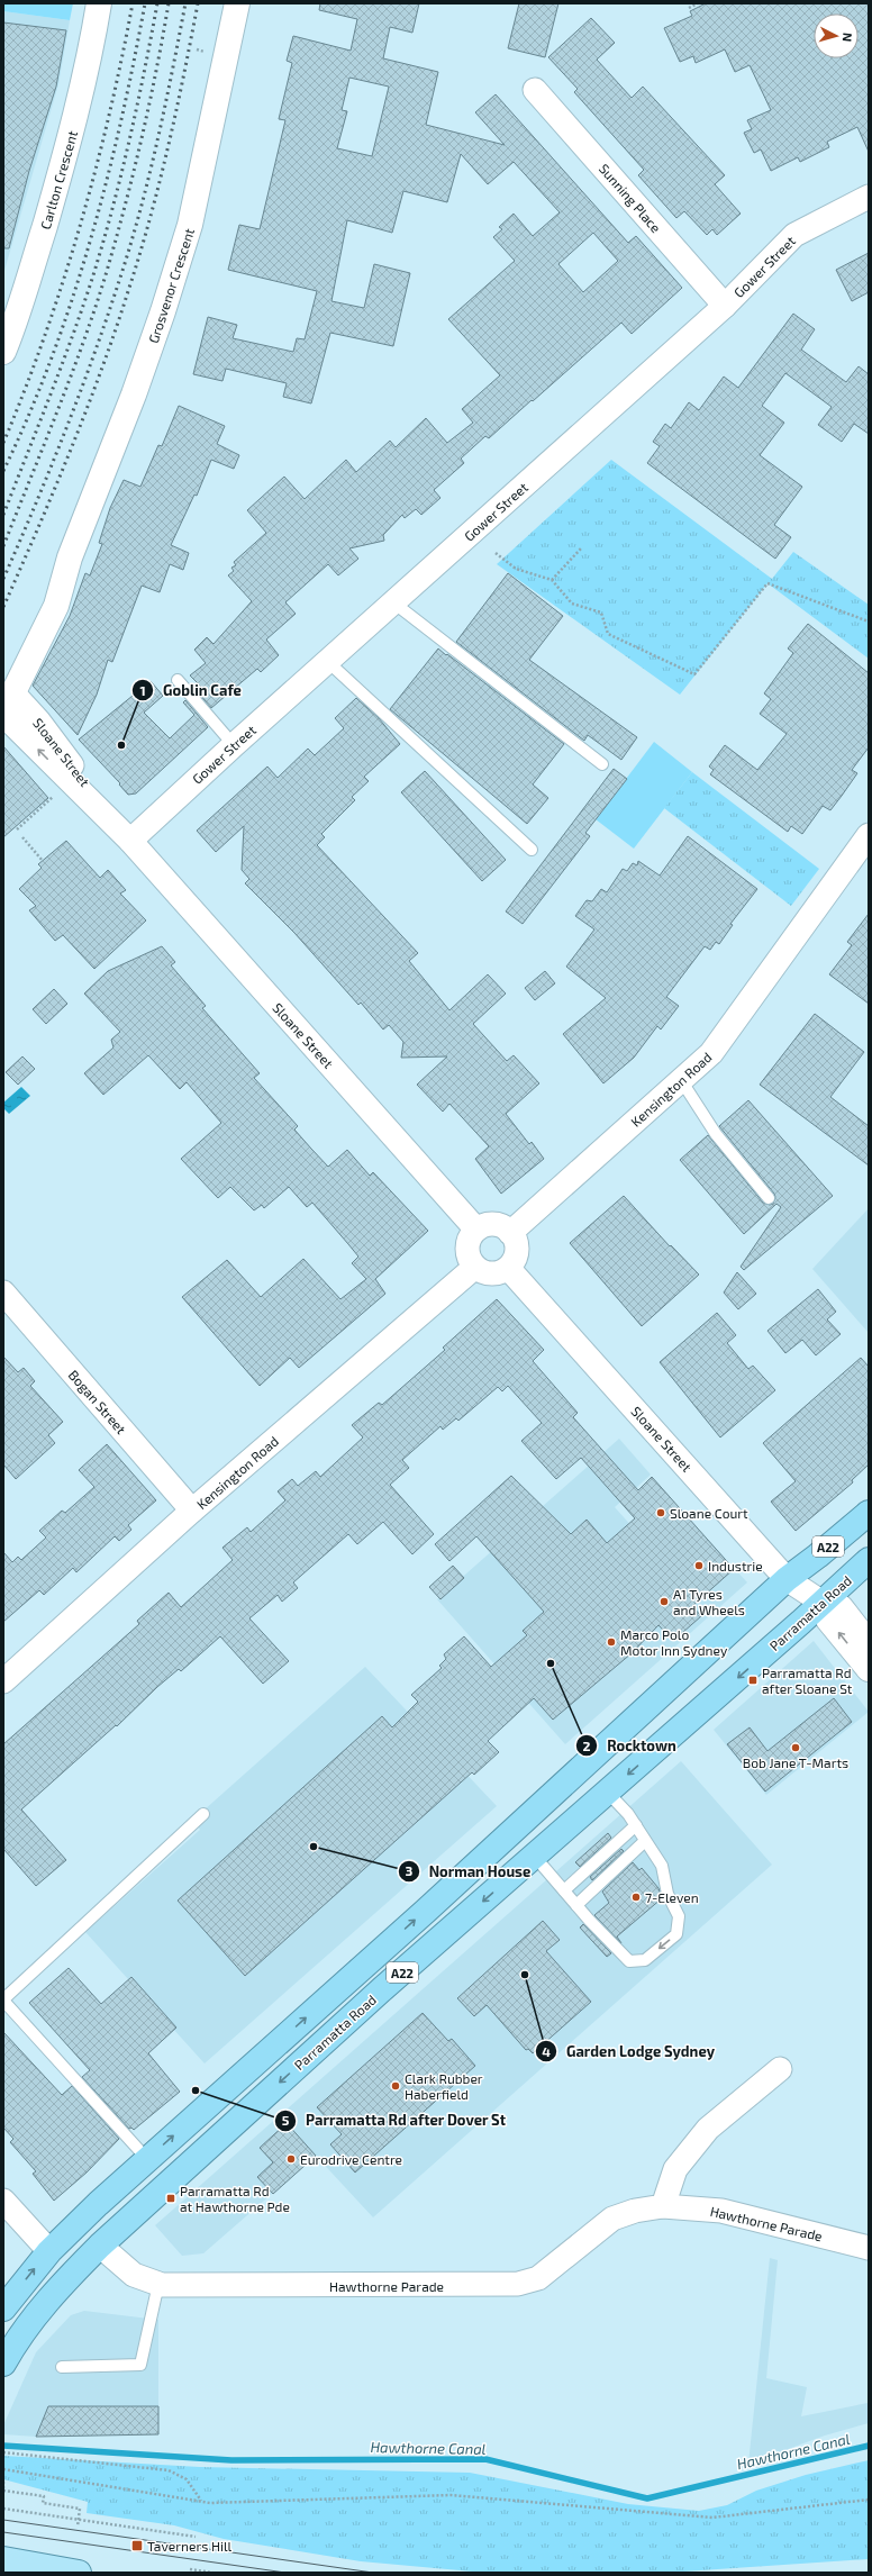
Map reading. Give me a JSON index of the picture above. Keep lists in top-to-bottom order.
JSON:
{
  "streets": {
    "highway": ["A22", "Parramatta Road"],
    "street": [
      "Carlton Crescent",
      "Sunning Place",
      "Gower Street",
      "Grosvenor Crescent",
      "Sloane Street",
      "Kensington Road",
      "Bogan Street",
      "Hawthorne Parade"
    ]
  },
  "crossings": [
    ["Sunning Place", "Gower Street"],
    ["Gower Street", "Sloane Street"],
    ["Grosvenor Crescent", "Sloane Street"],
    ["Sloane Street", "Kensington Road"],
    ["Sloane Street", "A22"],
    ["Sloane Street", "Parramatta Road"],
    ["Kensington Road", "Bogan Street"],
    ["Parramatta Road", "Hawthorne Parade"]
  ],
  "water": ["Hawthorne Canal"],
  "places": {
    "other": [
      "Goblin Cafe",
      "Sloane Court",
      "Industrie",
      "A1 Tyres and Wheels",
      "Marco Polo Motor Inn Sydney",
      "Rocktown",
      "Bob Jane T-Marts",
      "Norman House",
      "7-Eleven",
      "Garden Lodge Sydney",
      "Clark Rubber Haberfield",
      "Parramatta Rd after Dover St",
      "Eurodrive Centre"
    ],
    "transit": ["Parramatta Rd after Sloane St", "Parramatta Rd at Hawthorne Pde", "Taverners Hill"]
  },
  "north": "right"
}
